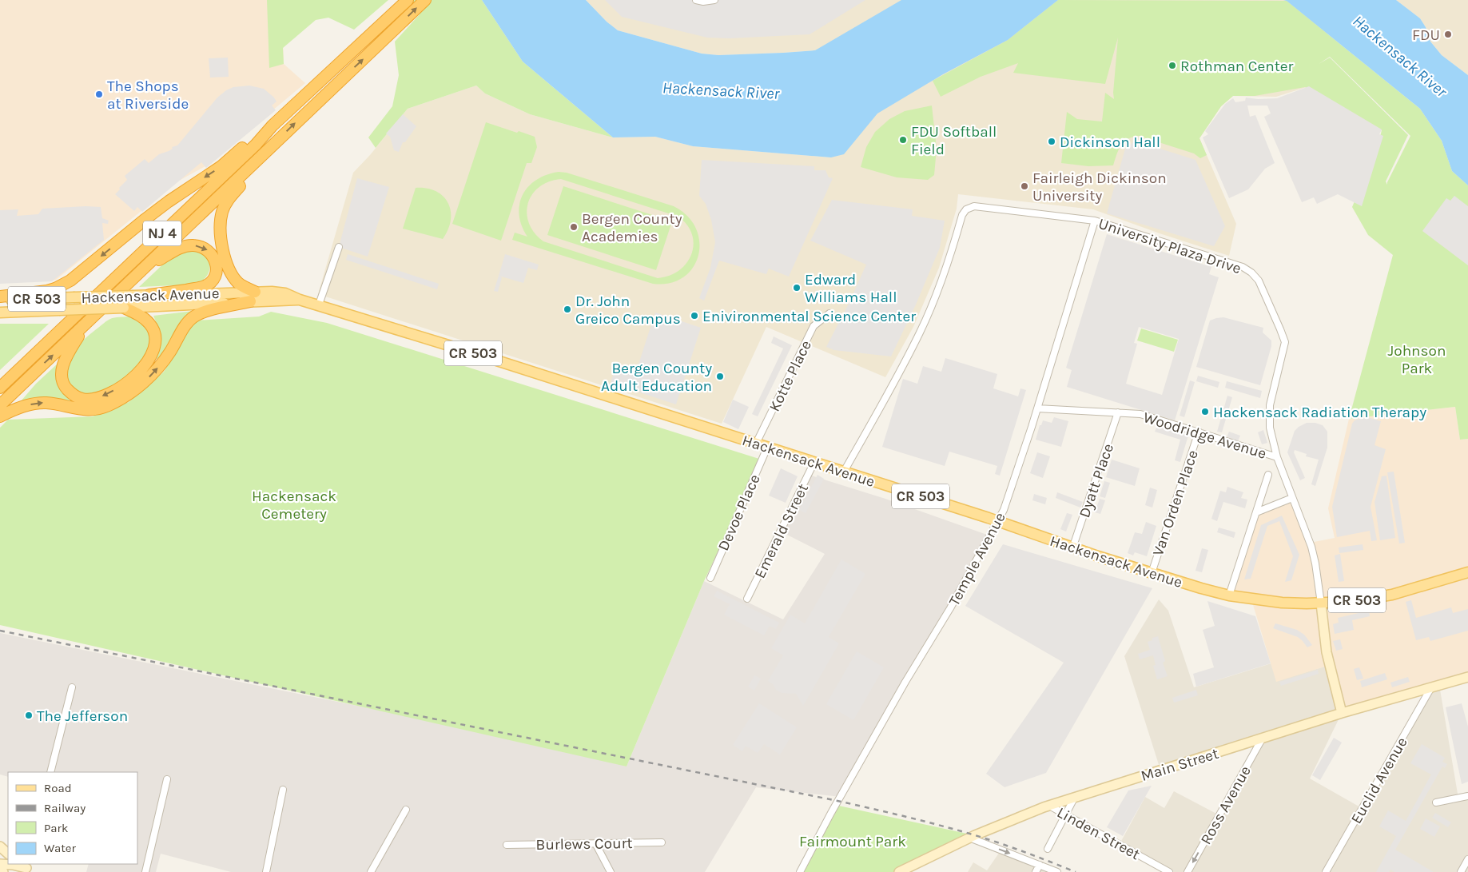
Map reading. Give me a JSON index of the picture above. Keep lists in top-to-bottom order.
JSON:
{
  "streets": {
    "highway": ["NJ 4"],
    "main road": [
      "University Plaza Drive",
      "Hackensack Avenue",
      "CR 503",
      "Main Street"
    ],
    "street": [
      "Kotte Place",
      "Woodridge Avenue",
      "Dyatt Place",
      "Van Orden Place",
      "Devoe Place",
      "Emerald Street",
      "Temple Avenue",
      "Euclid Avenue",
      "Ross Avenue",
      "Linden Street",
      "Burlews Court"
    ]
  },
  "crossings": [
    ["University Plaza Drive", "Hackensack Avenue"],
    ["University Plaza Drive", "CR 503"],
    ["University Plaza Drive", "Woodridge Avenue"],
    ["University Plaza Drive", "Temple Avenue"],
    ["University Plaza Drive", "Main Street"],
    ["Hackensack Avenue", "CR 503"],
    ["Hackensack Avenue", "Kotte Place"],
    ["Hackensack Avenue", "Dyatt Place"],
    ["Hackensack Avenue", "Van Orden Place"],
    ["Hackensack Avenue", "Devoe Place"],
    ["Hackensack Avenue", "Emerald Street"],
    ["Hackensack Avenue", "Temple Avenue"],
    ["Woodridge Avenue", "Dyatt Place"],
    ["Woodridge Avenue", "Van Orden Place"],
    ["Woodridge Avenue", "Temple Avenue"],
    ["Main Street", "Euclid Avenue"],
    ["Main Street", "Ross Avenue"],
    ["Main Street", "Linden Street"]
  ],
  "one_way": ["Ross Avenue"],
  "water": ["Hackensack River"],
  "parks": ["Johnson Park", "Hackensack Cemetery", "Fairmount Park"],
  "places": [
    "FDU",
    "Rothman Center",
    "The Shops at Riverside",
    "FDU Softball Field",
    "Dickinson Hall",
    "Fairleigh Dickinson University",
    "Bergen County Academies",
    "Edward Williams Hall",
    "Dr. John Greico Campus",
    "Enivironmental Science Center",
    "Bergen County Adult Education",
    "Hackensack Radiation Therapy",
    "The Jefferson"
  ],
  "legend": [
    "Road",
    "Railway",
    "Park",
    "Water"
  ]
}
